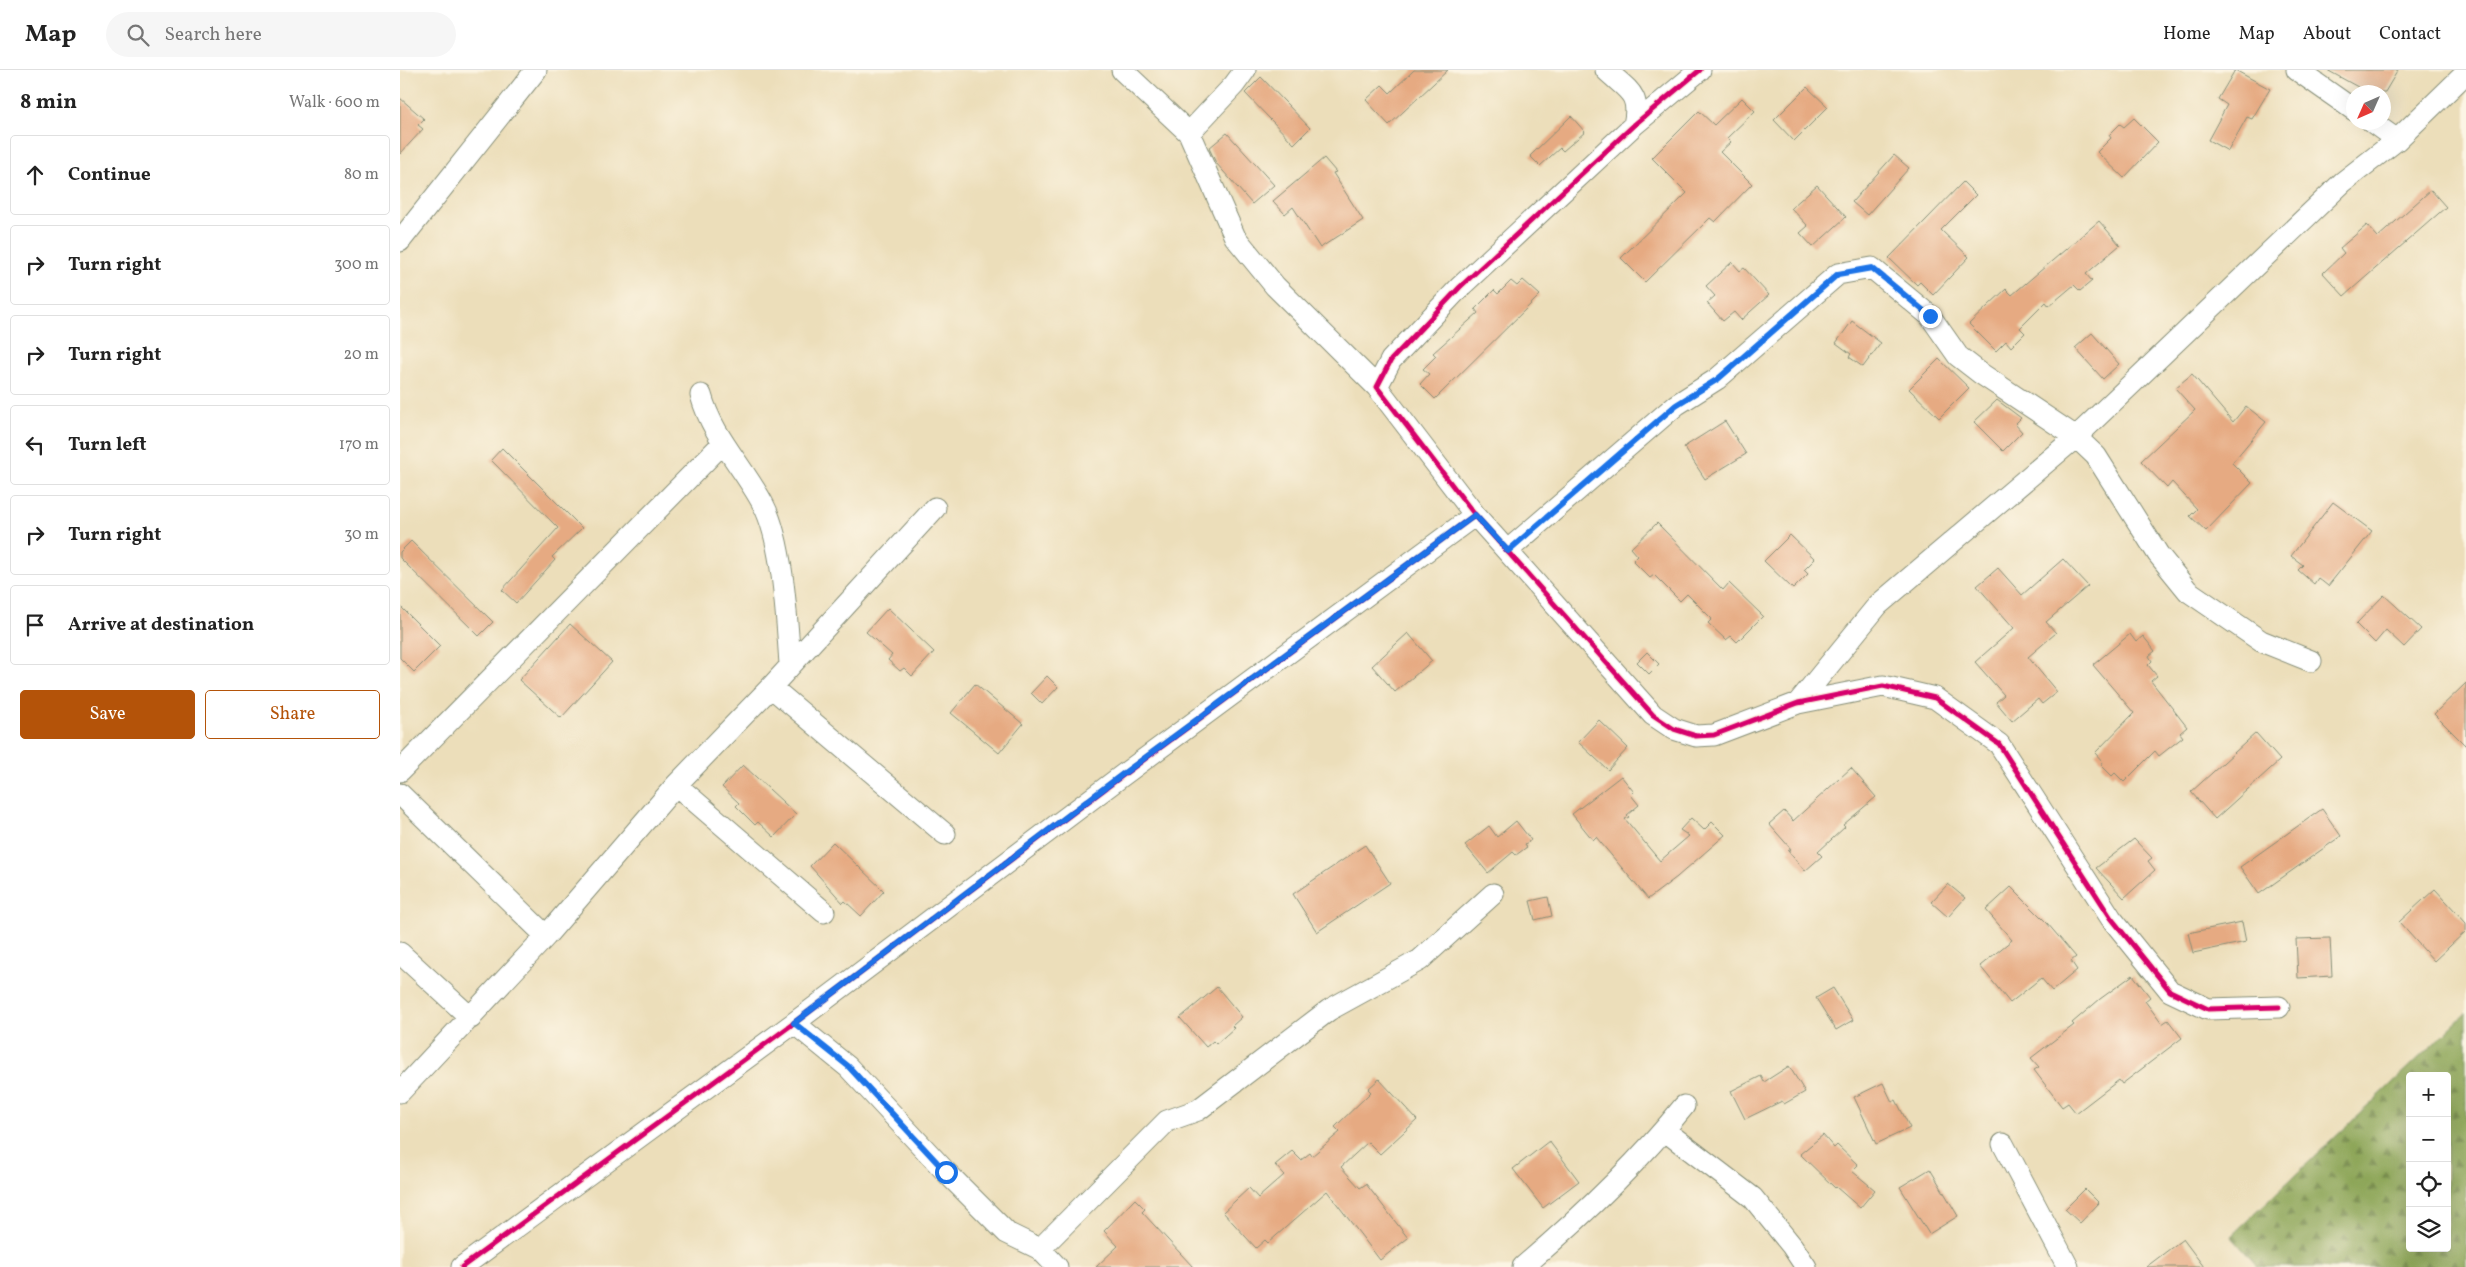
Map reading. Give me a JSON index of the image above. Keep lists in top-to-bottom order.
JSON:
{
  "north": "bottom left",
  "page": {
    "header": "Map",
    "search": "Search here",
    "nav": [
      "Home",
      "Map",
      "About",
      "Contact"
    ],
    "heading": ["8 min", "Walk · 600 m"],
    "list": [
      ["Continue", "80 m"],
      ["Turn right", "300 m"],
      ["Turn right", "20 m"],
      ["Turn left", "170 m"],
      ["Turn right", "30 m"],
      "Arrive at destination"
    ],
    "buttons": ["Save", "Share"],
    "map_buttons": ["+", "−"]
  }
}
